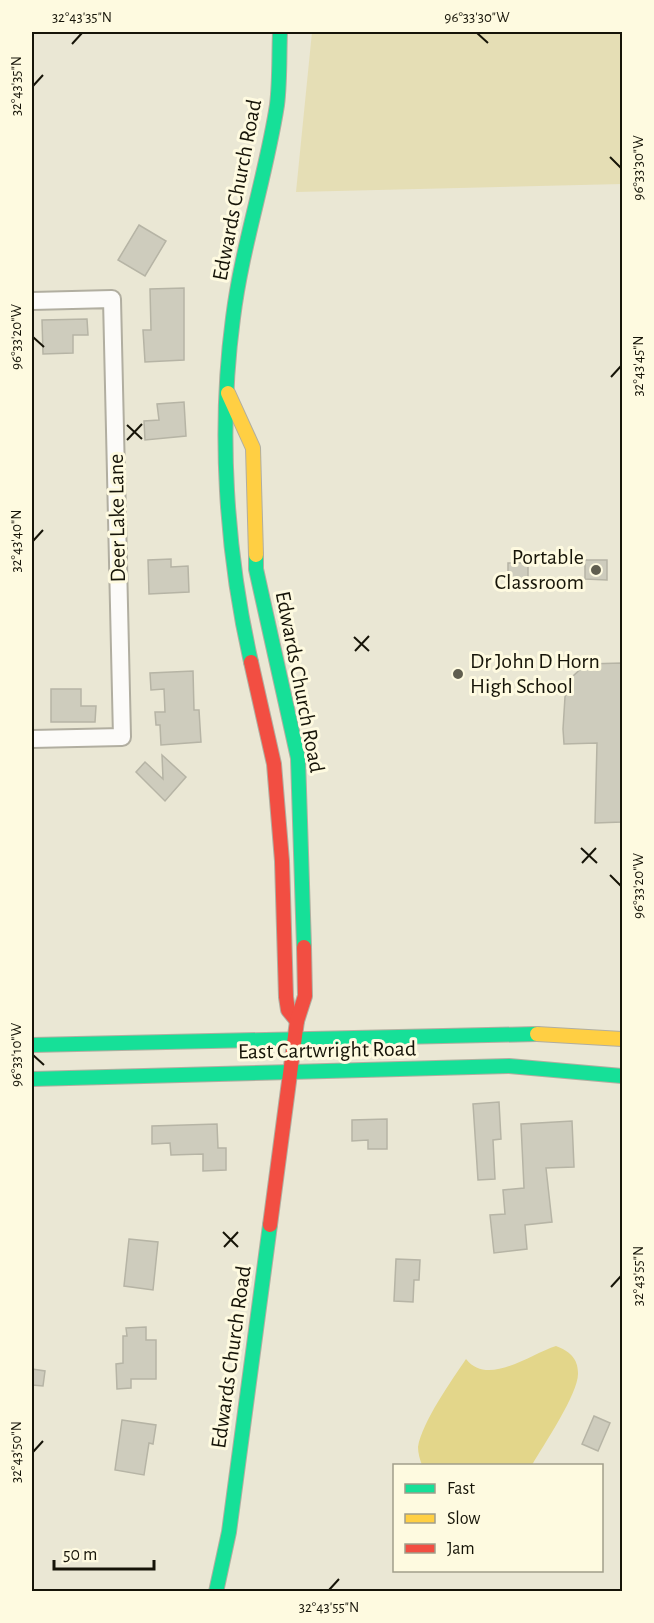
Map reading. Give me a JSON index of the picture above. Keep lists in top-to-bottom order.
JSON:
{
  "streets": {
    "street": ["Edwards Church Road", "Deer Lake Lane", "East Cartwright Road"]
  },
  "crossings": [
    ["Edwards Church Road", "East Cartwright Road"]
  ],
  "places": ["Portable Classroom", "Dr John D Horn High School"],
  "legend": ["Fast", "Slow", "Jam"],
  "scale_bar": "50 m",
  "coordinates": [
    "32°43'35\"N",
    "96°33'30\"W",
    "96°33'20\"W",
    "32°43'45\"N",
    "32°43'40\"N",
    "96°33'10\"W",
    "32°43'55\"N",
    "32°43'50\"N"
  ]
}
